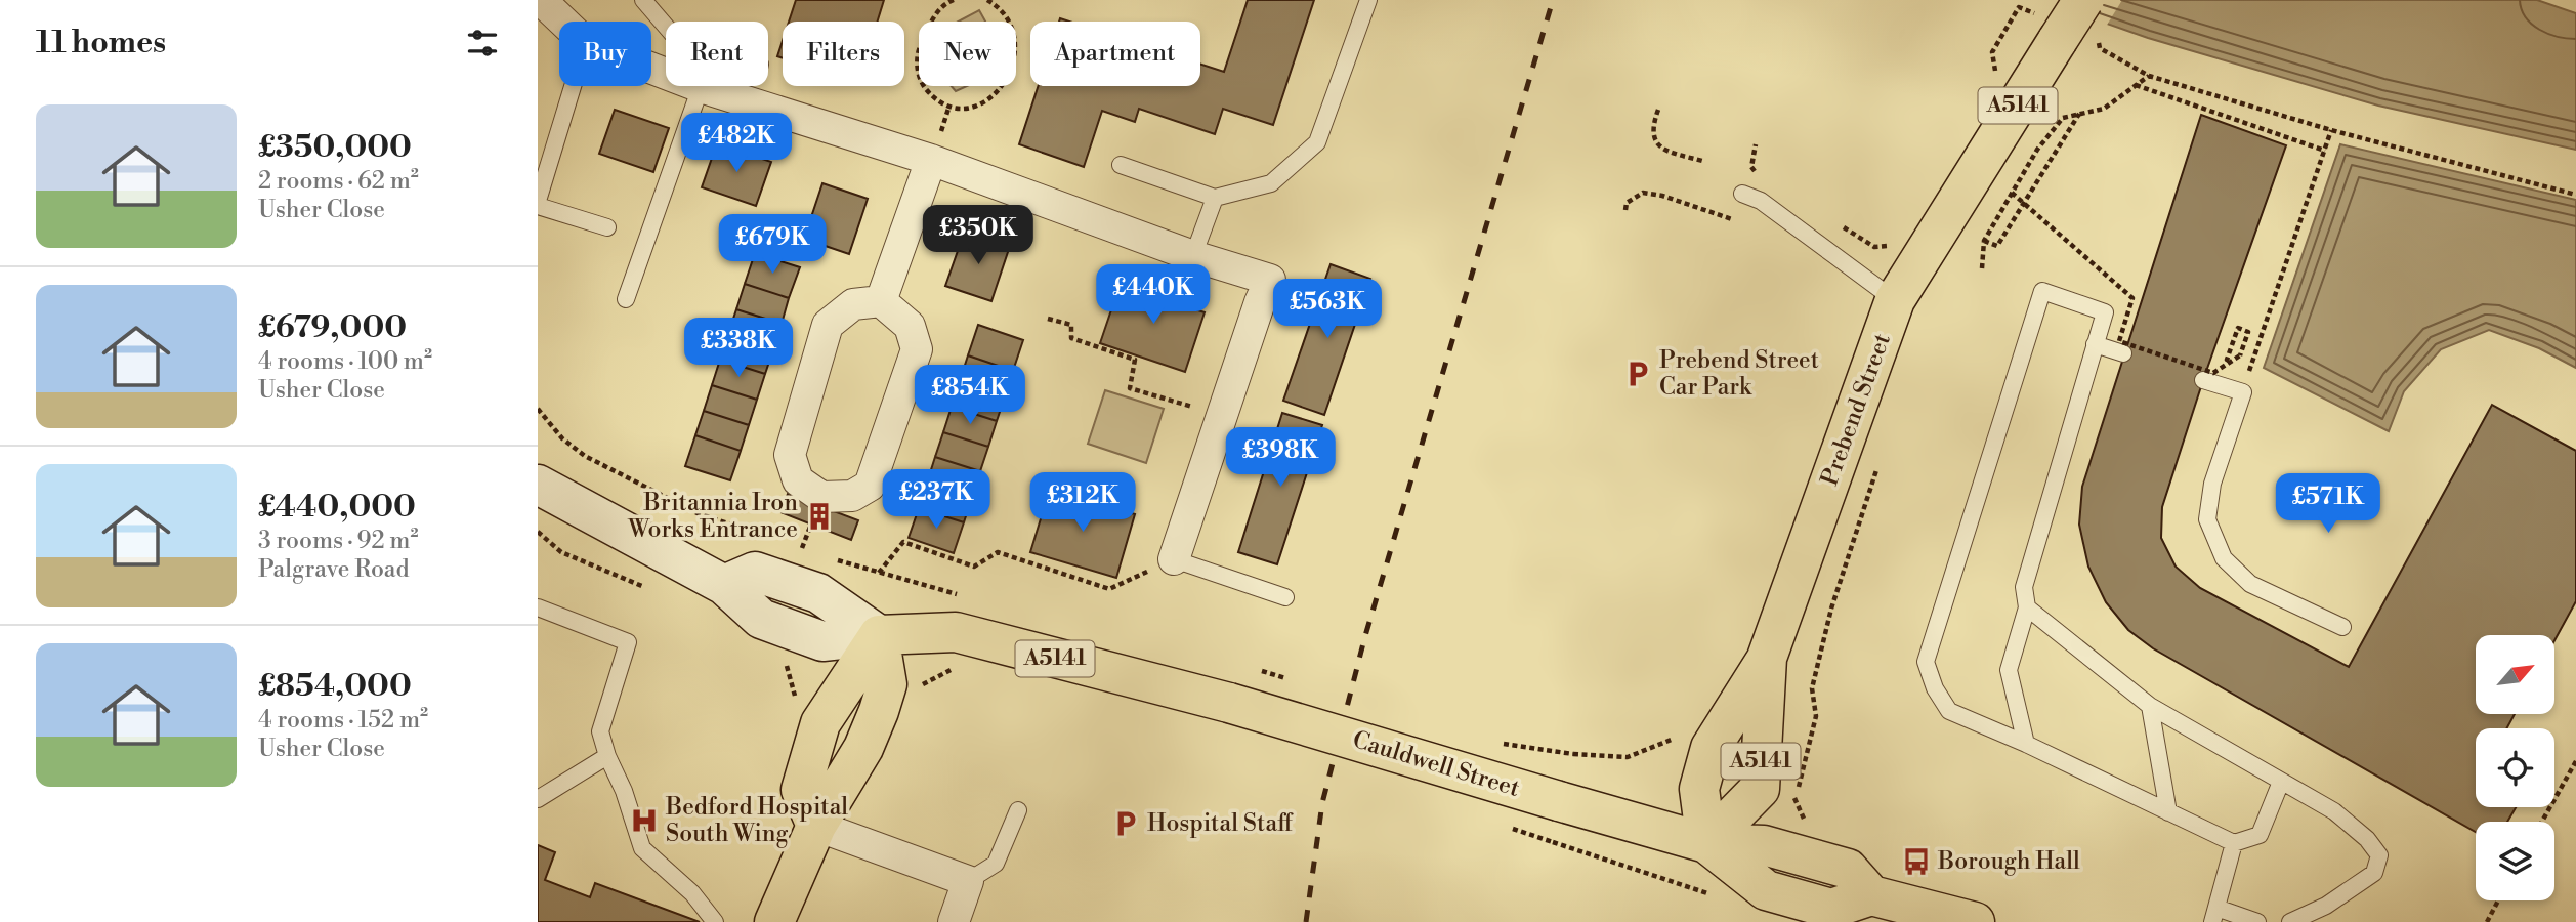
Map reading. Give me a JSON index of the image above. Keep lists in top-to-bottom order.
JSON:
{
  "streets": {
    "main road": ["A5141", "Prebend Street", "Cauldwell Street"]
  },
  "crossings": [
    ["Prebend Street", "Cauldwell Street"]
  ],
  "places": {
    "parking": ["Prebend Street Car Park", "Hospital Staff"],
    "building": ["Britannia Iron Works Entrance"],
    "hospital": ["Bedford Hospital South Wing"],
    "bus stop": ["Borough Hall"]
  },
  "north": "top right",
  "page": {
    "heading": "11 homes",
    "chip": [
      "Buy",
      "Rent",
      "Filters",
      "New",
      "Apartment"
    ],
    "list": [
      {
        "name": "£350,000",
        "note": "2 rooms · 62 m² · Usher Close"
      },
      {
        "name": "£679,000",
        "note": "4 rooms · 100 m² · Usher Close"
      },
      {
        "name": "£440,000",
        "note": "3 rooms · 92 m² · Palgrave Road"
      },
      {
        "name": "£854,000",
        "note": "4 rooms · 152 m² · Usher Close"
      }
    ],
    "price": [
      "£482K",
      "£350K",
      "£679K",
      "£440K",
      "£563K",
      "£338K",
      "£854K",
      "£398K",
      "£237K",
      "£312K",
      "£571K"
    ]
  }
}
